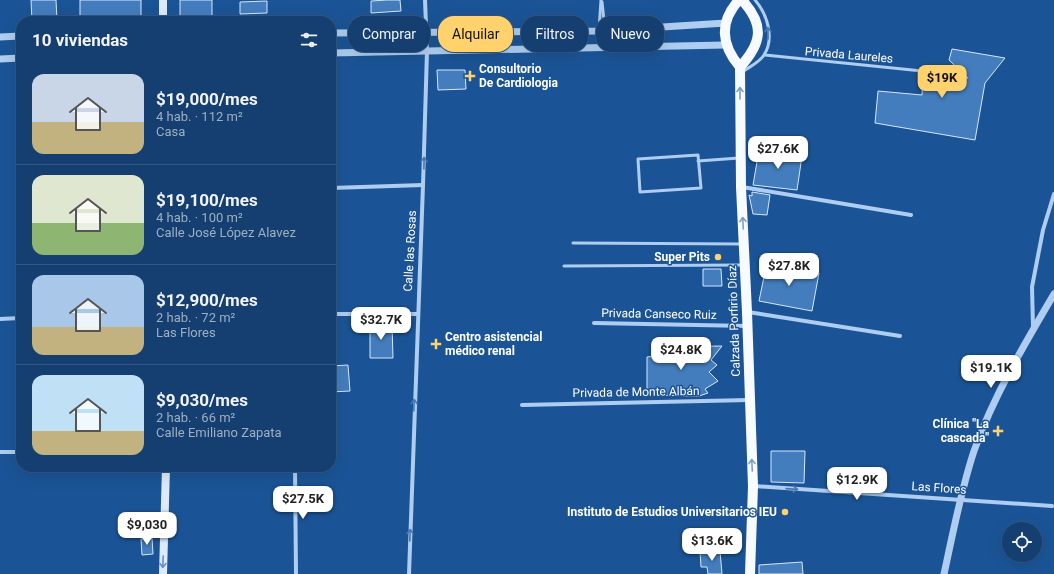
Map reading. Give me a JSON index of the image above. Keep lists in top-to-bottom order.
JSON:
{
  "streets": {
    "main road": ["Calzada Porfirio Díaz"],
    "street": [
      "Calle las Rosas",
      "Privada Canseco Ruiz",
      "Privada de Monte Albán",
      "Las Flores"
    ],
    "lane": ["Privada Laureles"]
  },
  "crossings": [
    ["Privada Canseco Ruiz", "Calzada Porfirio Díaz"],
    ["Calzada Porfirio Díaz", "Privada de Monte Albán"],
    ["Calzada Porfirio Díaz", "Las Flores"]
  ],
  "one_way": ["Calle las Rosas", "Calzada Porfirio Díaz", "Las Flores"],
  "places": {
    "health": ["Consultorio De Cardiologia", "Centro asistencial médico renal", "Clínica \"La cascada\""],
    "other": ["Super Pits", "Instituto de Estudios Universitarios IEU"]
  },
  "page": {
    "chip": [
      "Comprar",
      "Alquilar",
      "Filtros",
      "Nuevo"
    ],
    "heading": "10 viviendas",
    "list": [
      {
        "name": "$19,000/mes",
        "note": "4 hab. · 112 m² · Casa"
      },
      {
        "name": "$19,100/mes",
        "note": "4 hab. · 100 m² · Calle José López Alavez"
      },
      {
        "name": "$12,900/mes",
        "note": "2 hab. · 72 m² · Las Flores"
      },
      {
        "name": "$9,030/mes",
        "note": "2 hab. · 66 m² · Calle Emiliano Zapata"
      }
    ],
    "price": [
      "$19K",
      "$27.6K",
      "$27.8K",
      "$32.7K",
      "$24.8K",
      "$19.1K",
      "$12.9K",
      "$27.5K",
      "$9,030",
      "$13.6K"
    ]
  }
}
